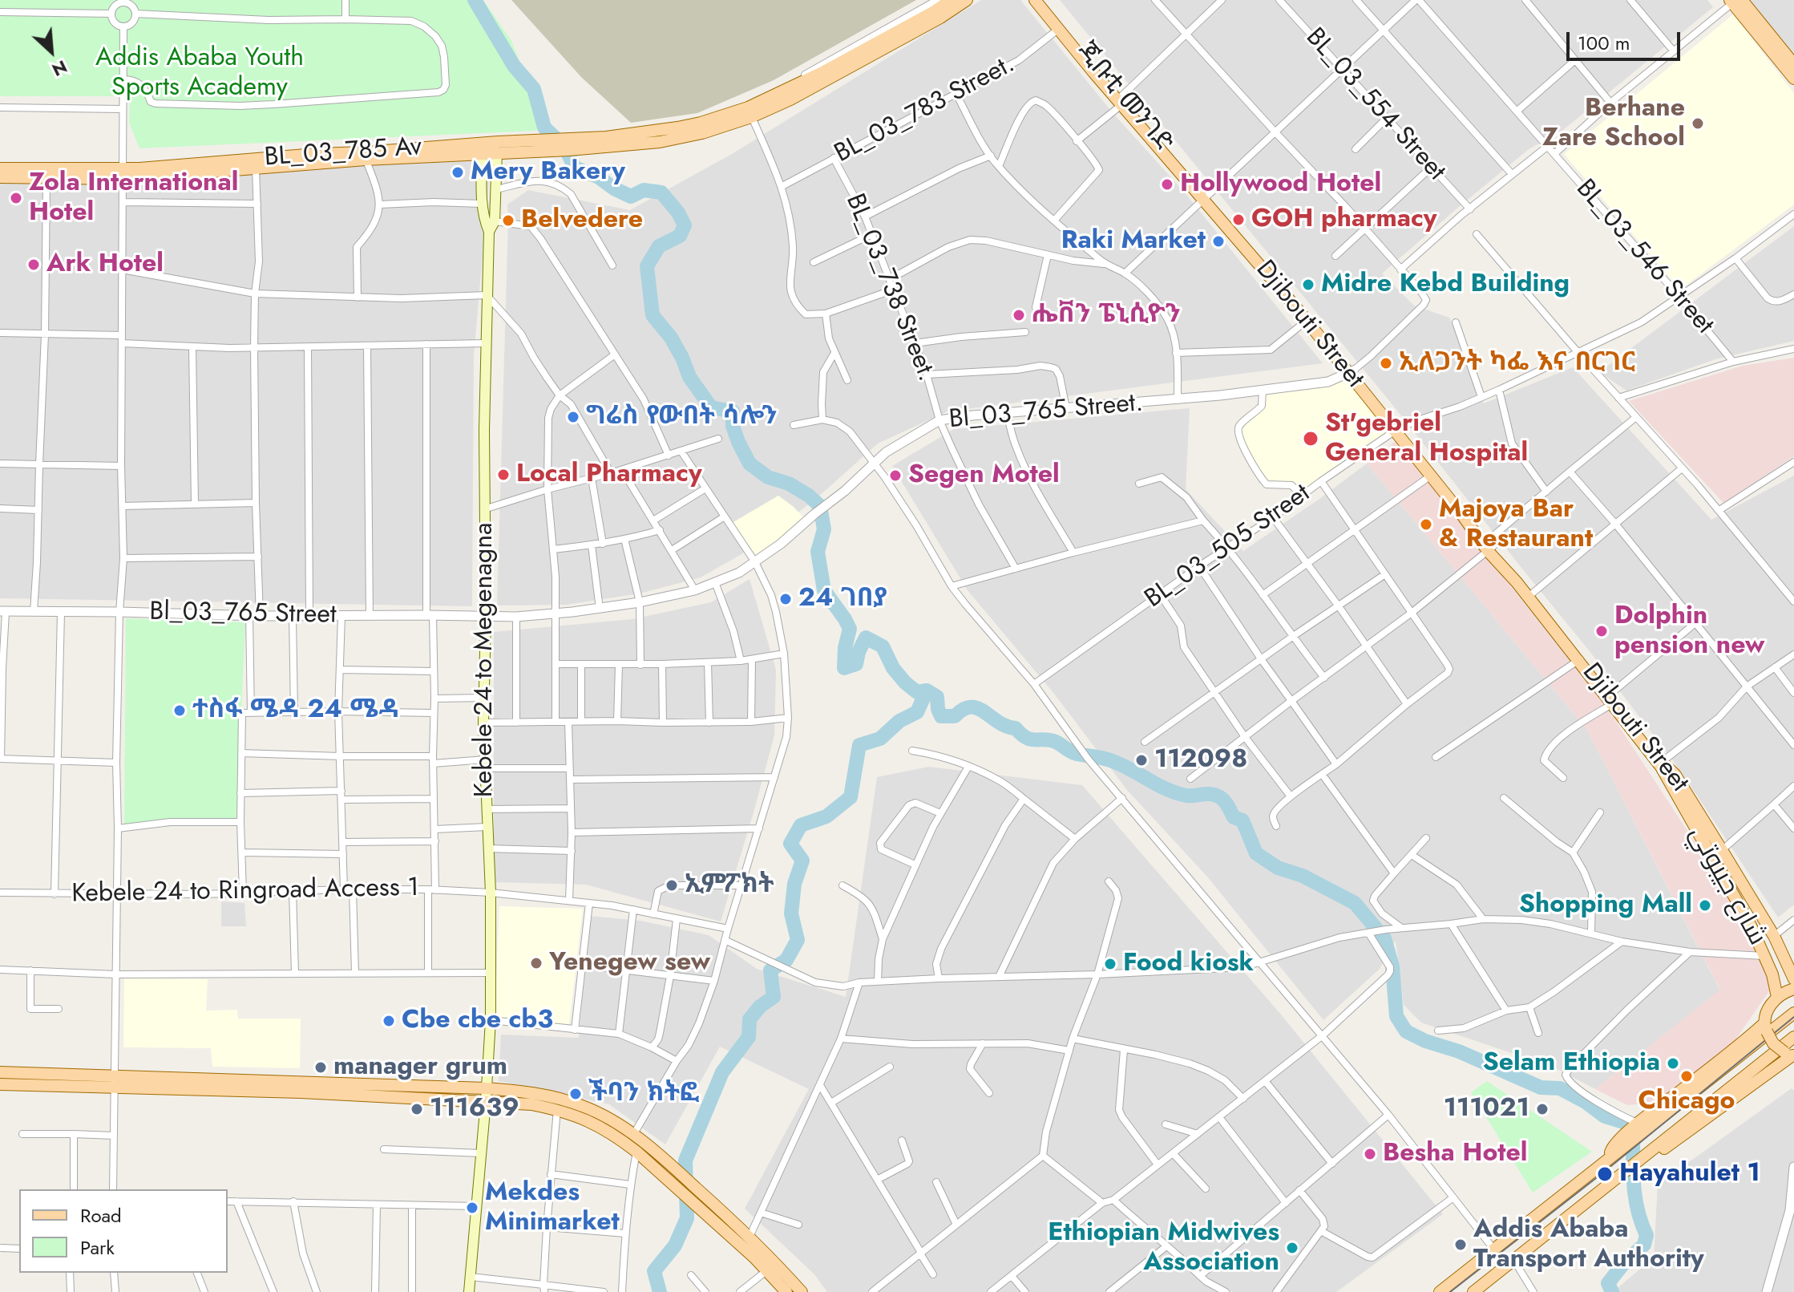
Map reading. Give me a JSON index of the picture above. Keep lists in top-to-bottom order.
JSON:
{
  "streets": {
    "main road": [
      "ጂቡቲ መንገድ",
      "BL_03_785 Av",
      "Djibouti Street",
      "Kebele 24 to Megenagna",
      "شارع جيبوتي"
    ],
    "street": [
      "BL_03_554 Street",
      "BL_03_783 Street.",
      "BL_03_546 Street",
      "BL_03_738 Street.",
      "Bl_03_765 Street.",
      "BL_03_505 Street",
      "Bl_03_765 Street",
      "Kebele 24 to Ringroad Access 1"
    ]
  },
  "crossings": [
    ["ጂቡቲ መንገድ", "BL_03_783 Street."],
    ["ጂቡቲ መንገድ", "Djibouti Street"],
    ["BL_03_783 Street.", "BL_03_738 Street."],
    ["BL_03_546 Street", "BL_03_505 Street"],
    ["BL_03_738 Street.", "Bl_03_765 Street."],
    ["Djibouti Street", "Bl_03_765 Street."],
    ["Djibouti Street", "BL_03_505 Street"],
    ["Djibouti Street", "شارع جيبوتي"],
    ["Bl_03_765 Street.", "Bl_03_765 Street"],
    ["Bl_03_765 Street.", "Kebele 24 to Megenagna"],
    ["Bl_03_765 Street", "Kebele 24 to Megenagna"],
    ["Kebele 24 to Megenagna", "Kebele 24 to Ringroad Access 1"]
  ],
  "parks": ["Addis Ababa Youth Sports Academy"],
  "places": [
    "Berhane Zare School",
    "Mery Bakery",
    "Hollywood Hotel",
    "Zola International Hotel",
    "GOH pharmacy",
    "Belvedere",
    "Raki Market",
    "Ark Hotel",
    "Midre Kebd Building",
    "ሔቨን ፔኒሲዮን",
    "ኢለጋንት ካፌ እና በርገር",
    "ግሬስ የውበት ሳሎን",
    "St'gebriel General Hospital",
    "Local Pharmacy",
    "Segen Motel",
    "Majoya Bar & Restaurant",
    "24 ገበያ",
    "Dolphin pension new",
    "ተስፋ ሜዳ 24 ሜዳ",
    "112098",
    "ኢምፖክት",
    "Shopping Mall",
    "Yenegew sew",
    "Food kiosk",
    "Cbe cbe cb3",
    "Selam Ethiopia",
    "manager grum",
    "Chicago",
    "ችባን ክትፎ",
    "111639",
    "111021",
    "Besha Hotel",
    "Hayahulet 1",
    "Mekdes Minimarket",
    "Addis Ababa Transport Authority",
    "Ethiopian Midwives Association"
  ],
  "legend": ["Road", "Park"],
  "scale_bar": "100 m",
  "north": "bottom right"
}
